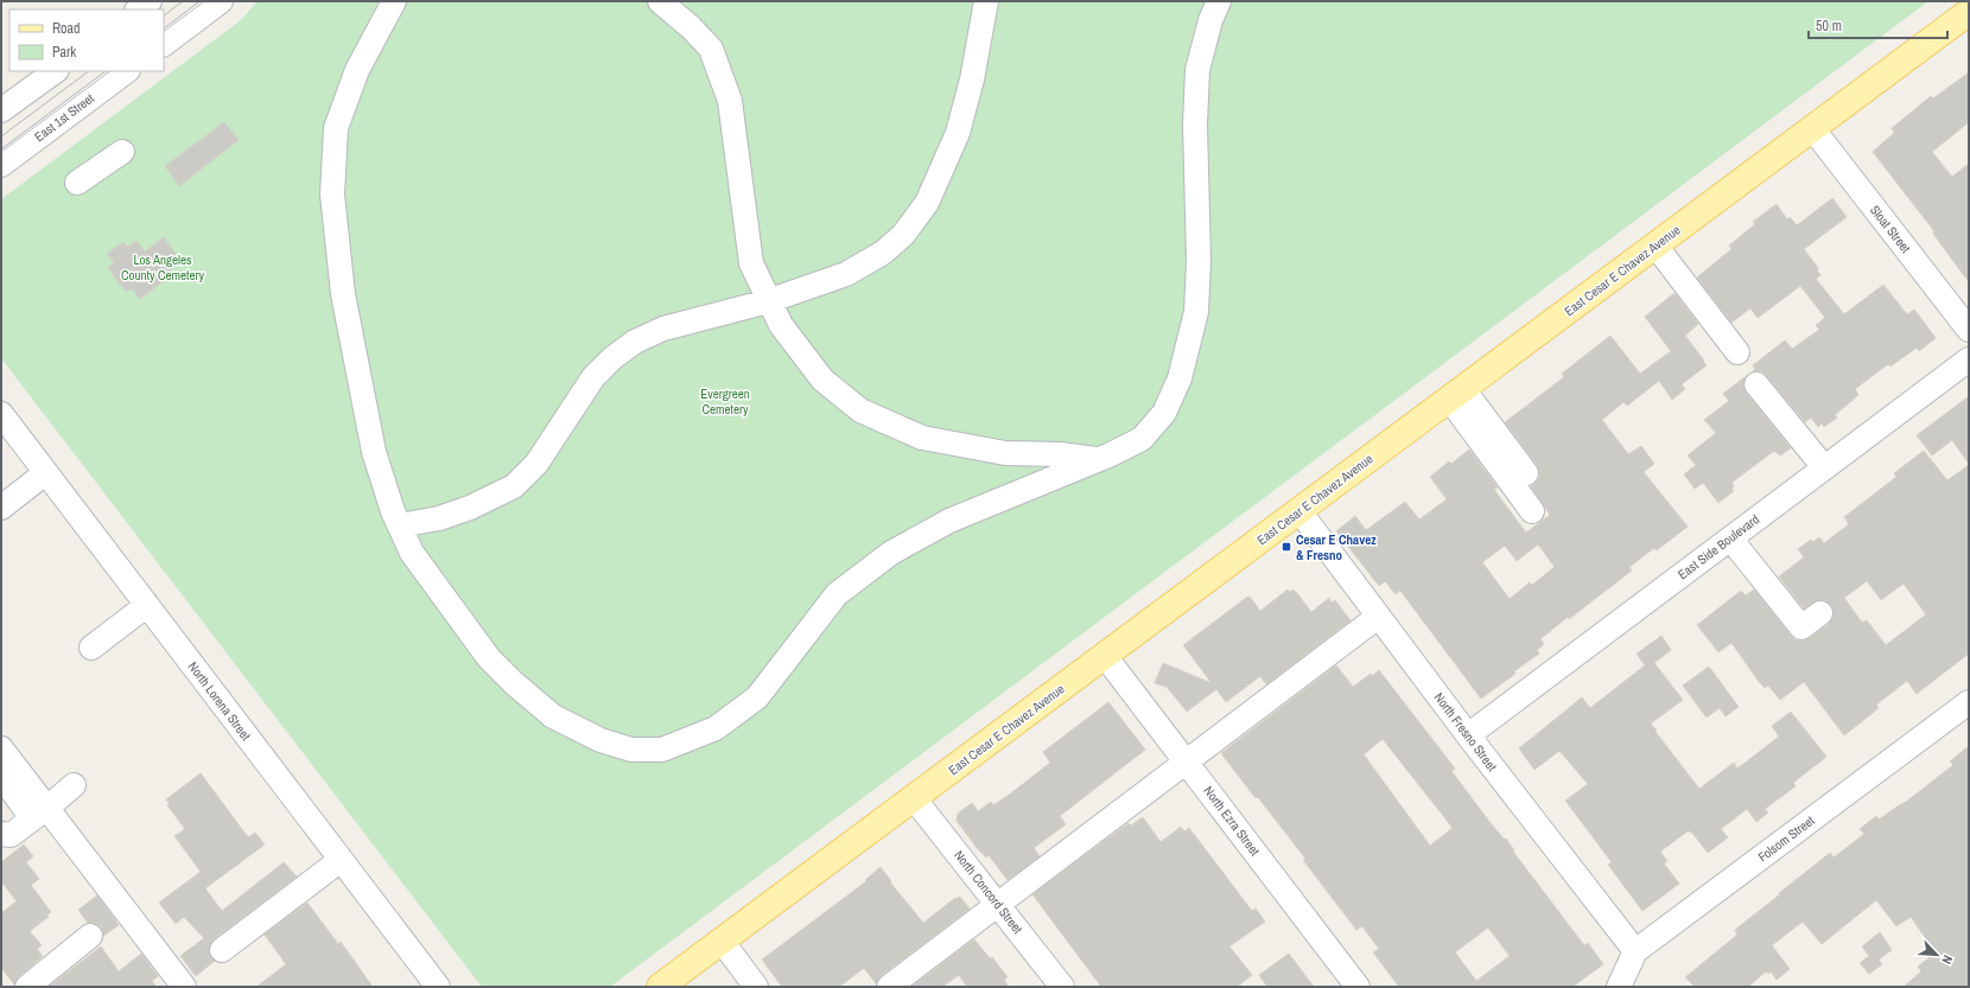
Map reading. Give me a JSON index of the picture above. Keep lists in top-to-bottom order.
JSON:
{
  "streets": {
    "main road": ["East Cesar E Chavez Avenue"],
    "street": [
      "East 1st Street",
      "Sloat Street",
      "East Side Boulevard",
      "North Lorena Street",
      "North Fresno Street",
      "North Ezra Street",
      "Folsom Street",
      "North Concord Street"
    ]
  },
  "crossings": [
    ["Sloat Street", "East Cesar E Chavez Avenue"],
    ["East Cesar E Chavez Avenue", "North Fresno Street"],
    ["East Cesar E Chavez Avenue", "North Ezra Street"],
    ["East Cesar E Chavez Avenue", "North Concord Street"],
    ["East Side Boulevard", "North Fresno Street"],
    ["North Fresno Street", "Folsom Street"]
  ],
  "parks": ["Los Angeles County Cemetery", "Evergreen Cemetery"],
  "places": {
    "transit": ["Cesar E Chavez & Fresno"]
  },
  "legend": ["Road", "Park"],
  "scale_bar": "50 m",
  "north": "bottom right"
}
